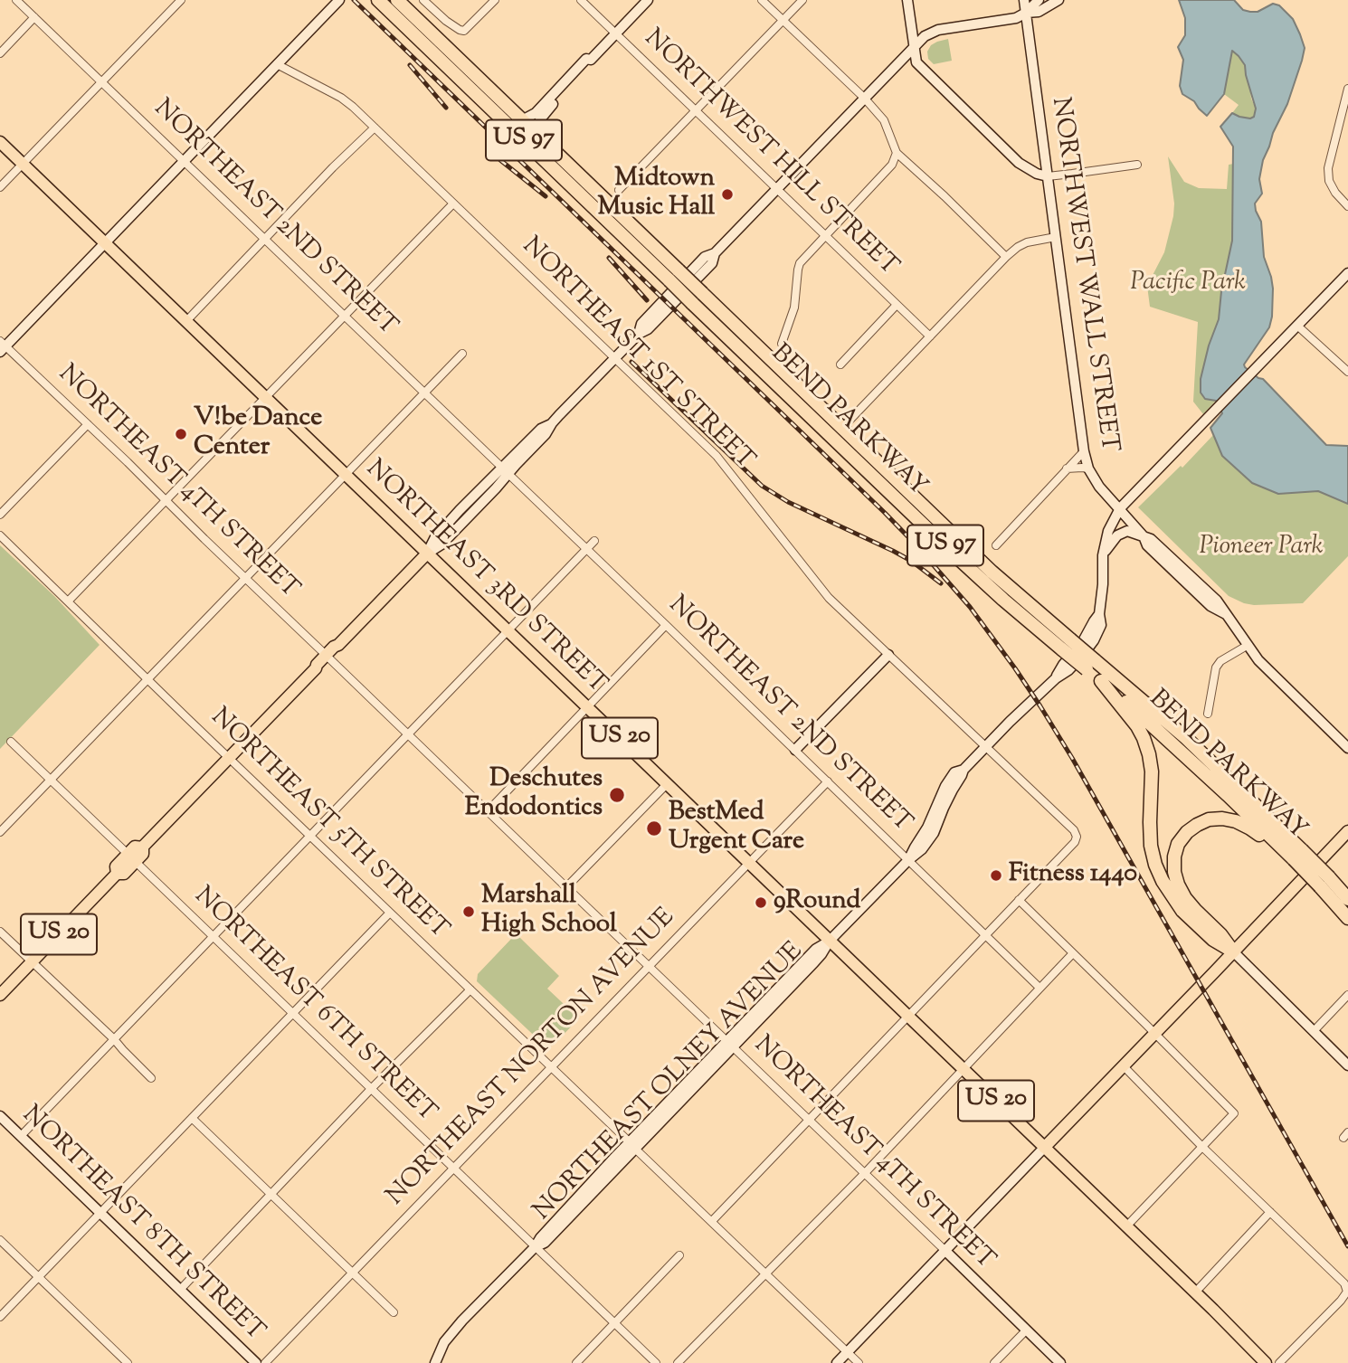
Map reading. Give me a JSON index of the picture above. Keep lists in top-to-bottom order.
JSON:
{
  "streets": {
    "highway": ["US 97", "BEND PARKWAY"],
    "main road": [
      "NORTHWEST WALL STREET",
      "NORTHEAST 4TH STREET",
      "NORTHEAST 3RD STREET",
      "US 20",
      "NORTHEAST OLNEY AVENUE",
      "NORTHEAST 8TH STREET"
    ],
    "street": [
      "NORTHWEST HILL STREET",
      "NORTHEAST 2ND STREET",
      "NORTHEAST 1ST STREET",
      "NORTHEAST 5TH STREET",
      "NORTHEAST 6TH STREET",
      "NORTHEAST NORTON AVENUE"
    ]
  },
  "crossings": [
    ["NORTHEAST 2ND STREET", "NORTHEAST NORTON AVENUE"],
    ["NORTHEAST 2ND STREET", "NORTHEAST OLNEY AVENUE"],
    ["NORTHEAST 1ST STREET", "NORTHEAST OLNEY AVENUE"],
    ["BEND PARKWAY", "NORTHEAST OLNEY AVENUE"],
    ["NORTHEAST 4TH STREET", "NORTHEAST NORTON AVENUE"],
    ["NORTHEAST 4TH STREET", "NORTHEAST OLNEY AVENUE"],
    ["NORTHEAST 3RD STREET", "NORTHEAST NORTON AVENUE"],
    ["NORTHEAST 3RD STREET", "NORTHEAST OLNEY AVENUE"],
    ["US 20", "NORTHEAST 6TH STREET"],
    ["NORTHEAST 5TH STREET", "NORTHEAST NORTON AVENUE"],
    ["NORTHEAST 5TH STREET", "NORTHEAST OLNEY AVENUE"],
    ["NORTHEAST 6TH STREET", "NORTHEAST NORTON AVENUE"],
    ["NORTHEAST 6TH STREET", "NORTHEAST OLNEY AVENUE"]
  ],
  "parks": ["Pacific Park", "Pioneer Park"],
  "places": [
    "Midtown Music Hall",
    "V!be Dance Center",
    "Deschutes Endodontics",
    "BestMed Urgent Care",
    "Fitness 1440",
    "9Round",
    "Marshall High School"
  ]
}
